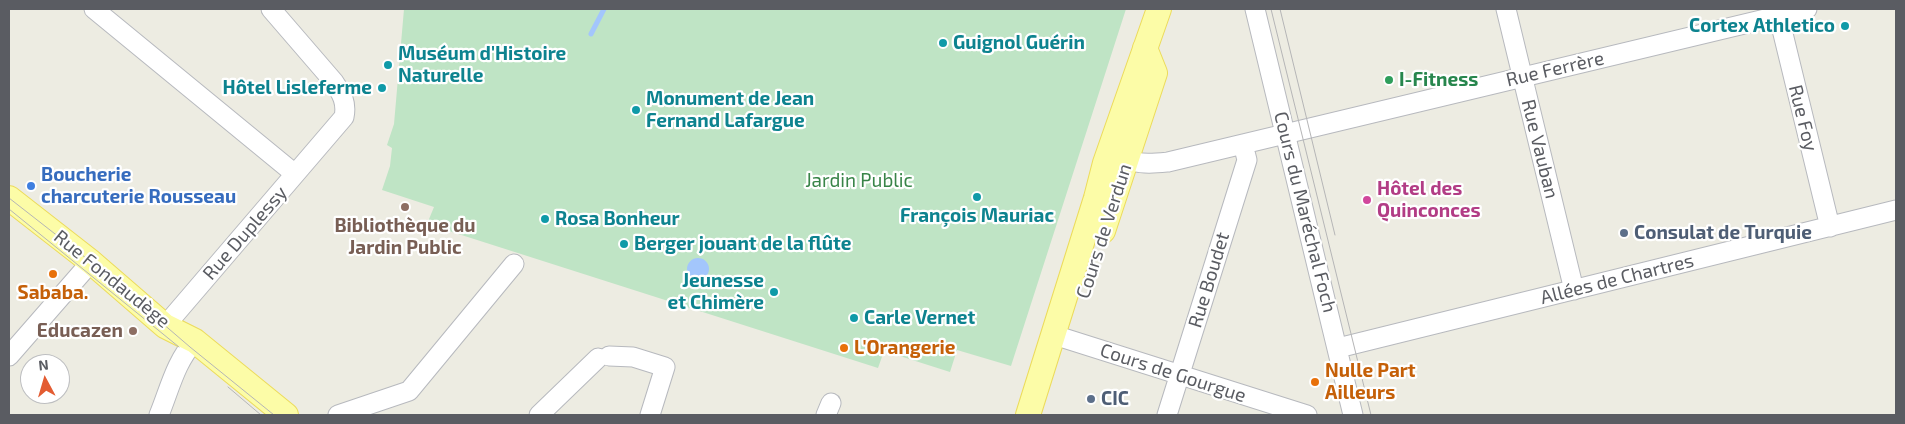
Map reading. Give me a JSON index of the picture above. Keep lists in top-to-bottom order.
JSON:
{
  "streets": {
    "main road": ["Cours de Verdun", "Rue Fondaudège"],
    "street": [
      "Rue Ferrère",
      "Rue Foy",
      "Rue Vauban",
      "Cours du Maréchal Foch",
      "Rue Duplessy",
      "Allées de Chartres",
      "Rue Boudet",
      "Cours de Gourgue"
    ]
  },
  "crossings": [
    ["Rue Ferrère", "Rue Foy"],
    ["Rue Ferrère", "Rue Vauban"],
    ["Rue Ferrère", "Cours du Maréchal Foch"],
    ["Rue Ferrère", "Cours de Verdun"],
    ["Rue Ferrère", "Rue Boudet"],
    ["Rue Foy", "Allées de Chartres"],
    ["Rue Vauban", "Allées de Chartres"],
    ["Cours du Maréchal Foch", "Allées de Chartres"],
    ["Cours de Verdun", "Cours de Gourgue"],
    ["Rue Duplessy", "Rue Fondaudège"],
    ["Rue Boudet", "Cours de Gourgue"]
  ],
  "parks": ["Jardin Public"],
  "places": [
    "Cortex Athletico",
    "Guignol Guérin",
    "Muséum d'Histoire Naturelle",
    "I-Fitness",
    "Hôtel Lisleferme",
    "Monument de Jean Fernand Lafargue",
    "Boucherie charcuterie Rousseau",
    "François Mauriac",
    "Hôtel des Quinconces",
    "Bibliothèque du Jardin Public",
    "Rosa Bonheur",
    "Consulat de Turquie",
    "Berger jouant de la flûte",
    "Sababa.",
    "Jeunesse et Chimère",
    "Carle Vernet",
    "Educazen",
    "L'Orangerie",
    "Nulle Part Ailleurs",
    "CIC"
  ],
  "north": "top"
}
